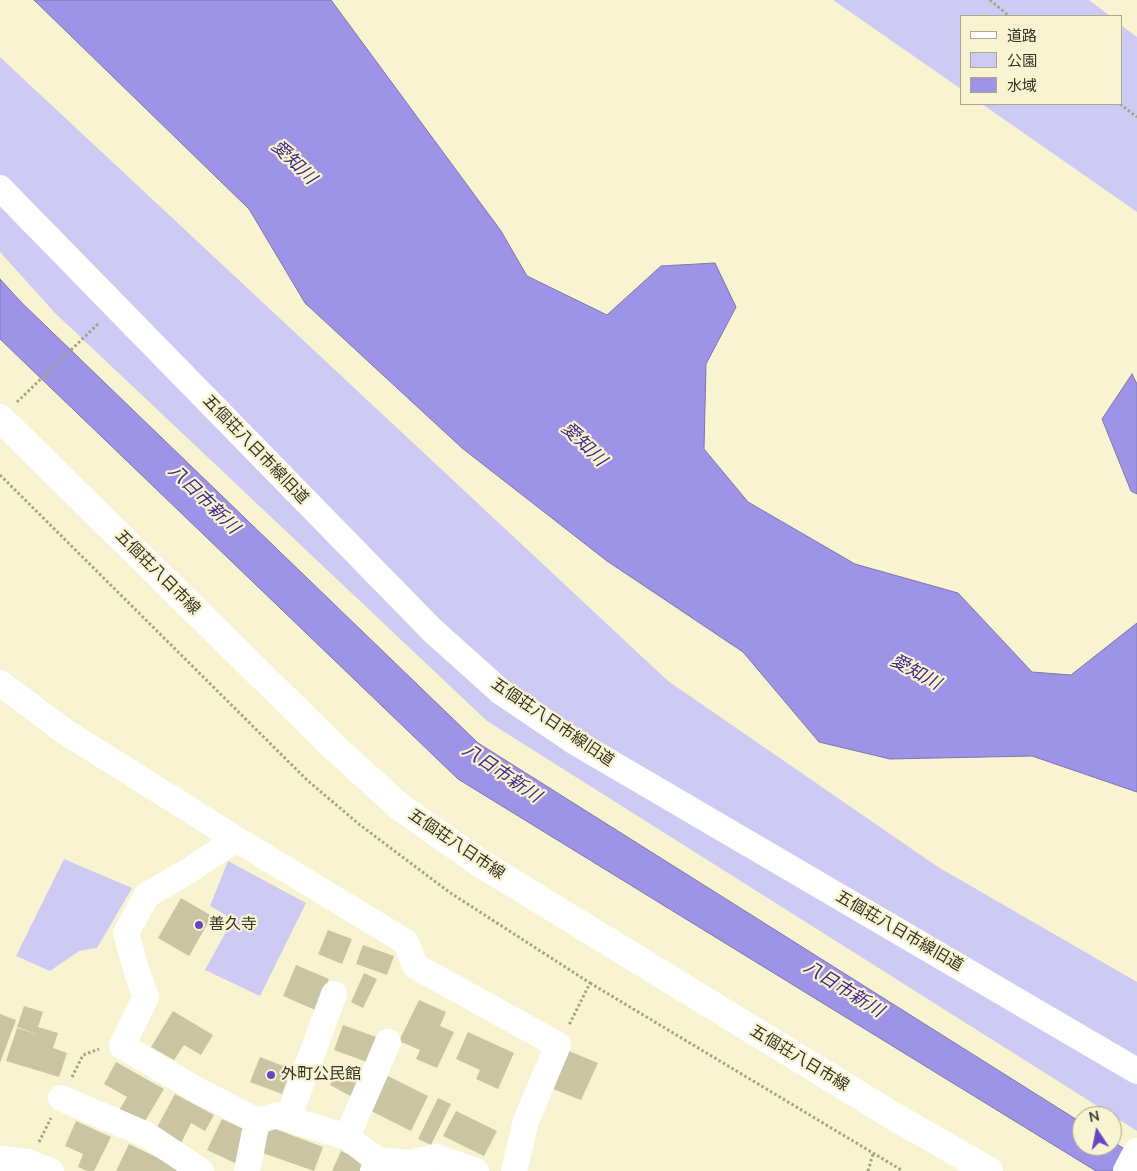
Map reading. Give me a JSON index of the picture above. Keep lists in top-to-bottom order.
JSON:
{
  "streets": {
    "main road": ["五個荘八日市線"],
    "street": ["五個荘八日市線旧道"]
  },
  "water": ["愛知川", "八日市新川"],
  "places": ["善久寺", "外町公民館"],
  "legend": ["道路", "公園", "水域"],
  "north": "top"
}
